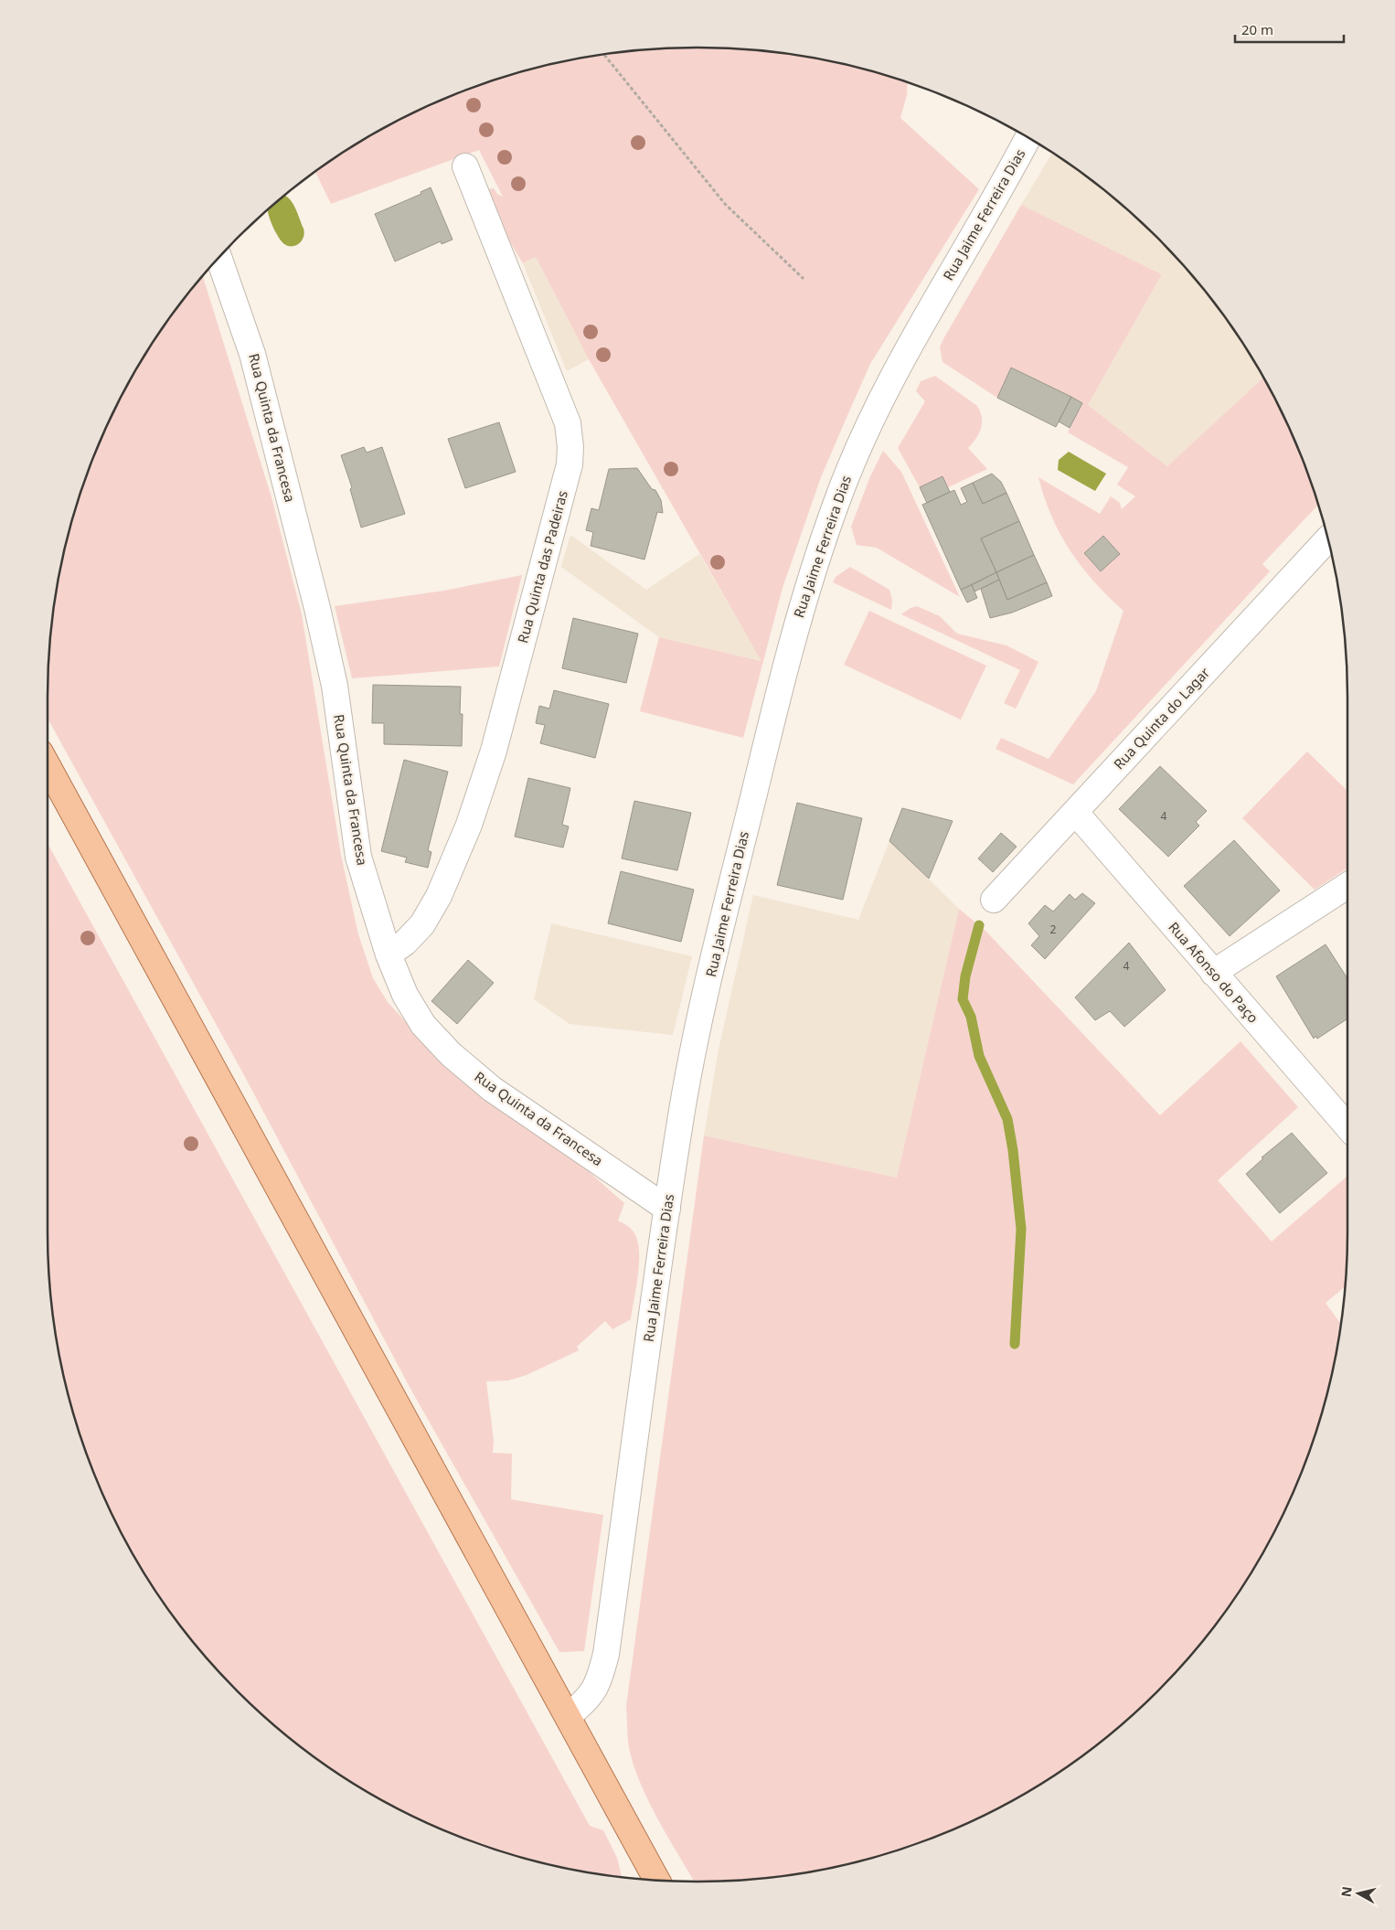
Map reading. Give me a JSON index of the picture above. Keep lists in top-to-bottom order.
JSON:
{
  "streets": {
    "street": [
      "Rua Jaime Ferreira Dias",
      "Rua Quinta da Francesa",
      "Rua Quinta das Padeiras",
      "Rua Quinta do Lagar",
      "Rua Afonso do Paço"
    ]
  },
  "crossings": [
    ["Rua Jaime Ferreira Dias", "Rua Quinta da Francesa"],
    ["Rua Quinta da Francesa", "Rua Quinta das Padeiras"],
    ["Rua Quinta do Lagar", "Rua Afonso do Paço"]
  ],
  "house_numbers": ["4", "2", "4"],
  "scale_bar": "20 m",
  "north": "left"
}
